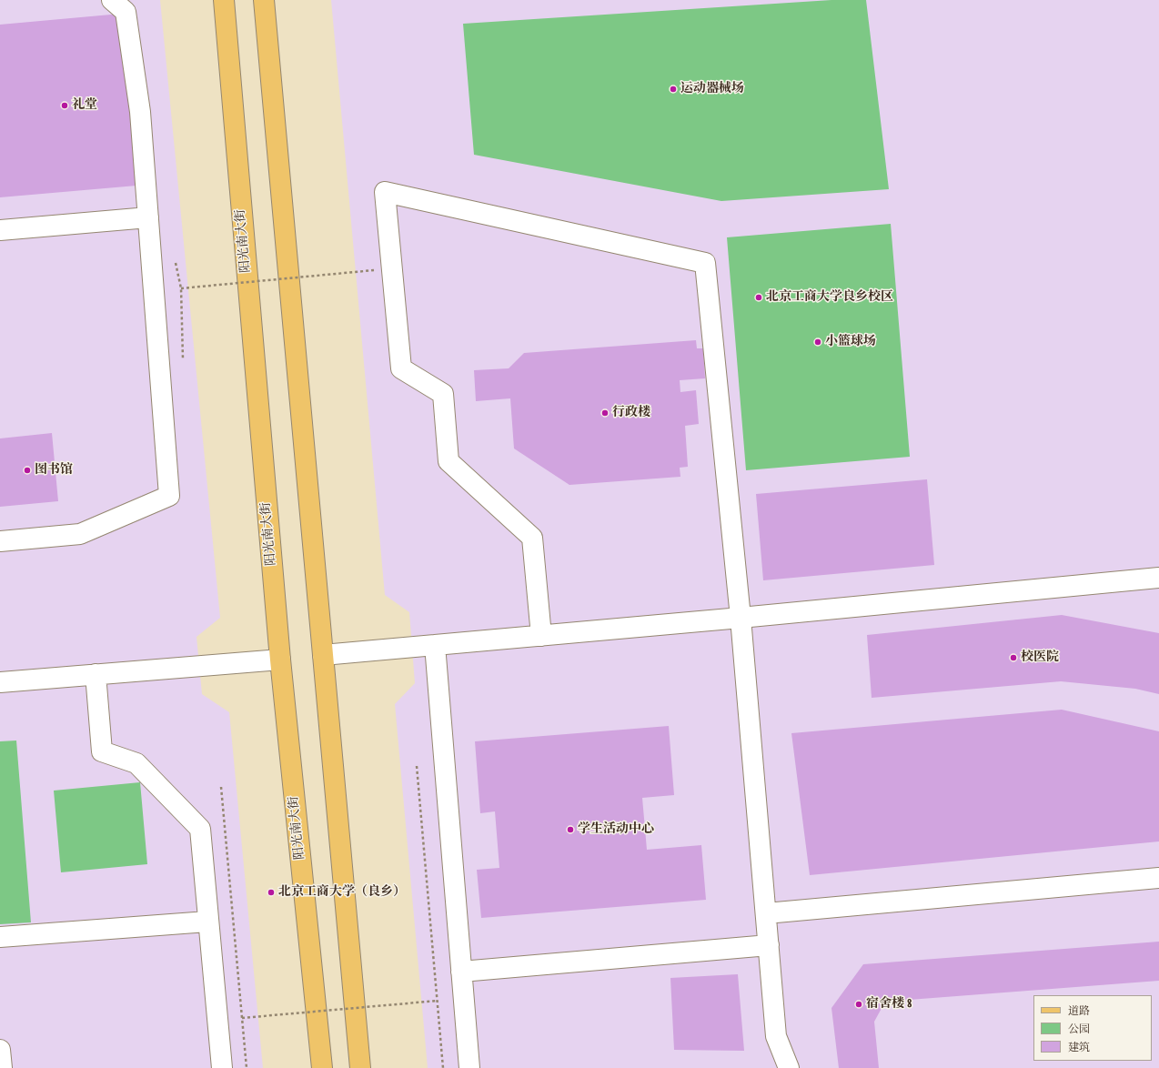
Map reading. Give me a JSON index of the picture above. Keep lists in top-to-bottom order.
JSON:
{
  "streets": {
    "main road": ["阳光南大街"]
  },
  "places": [
    "运动器械场",
    "礼堂",
    "北京工商大学良乡校区",
    "小篮球场",
    "行政楼",
    "图书馆",
    "校医院",
    "学生活动中心",
    "北京工商大学（良乡）",
    "宿舍楼 8"
  ],
  "legend": ["道路", "公园", "建筑"]
}
